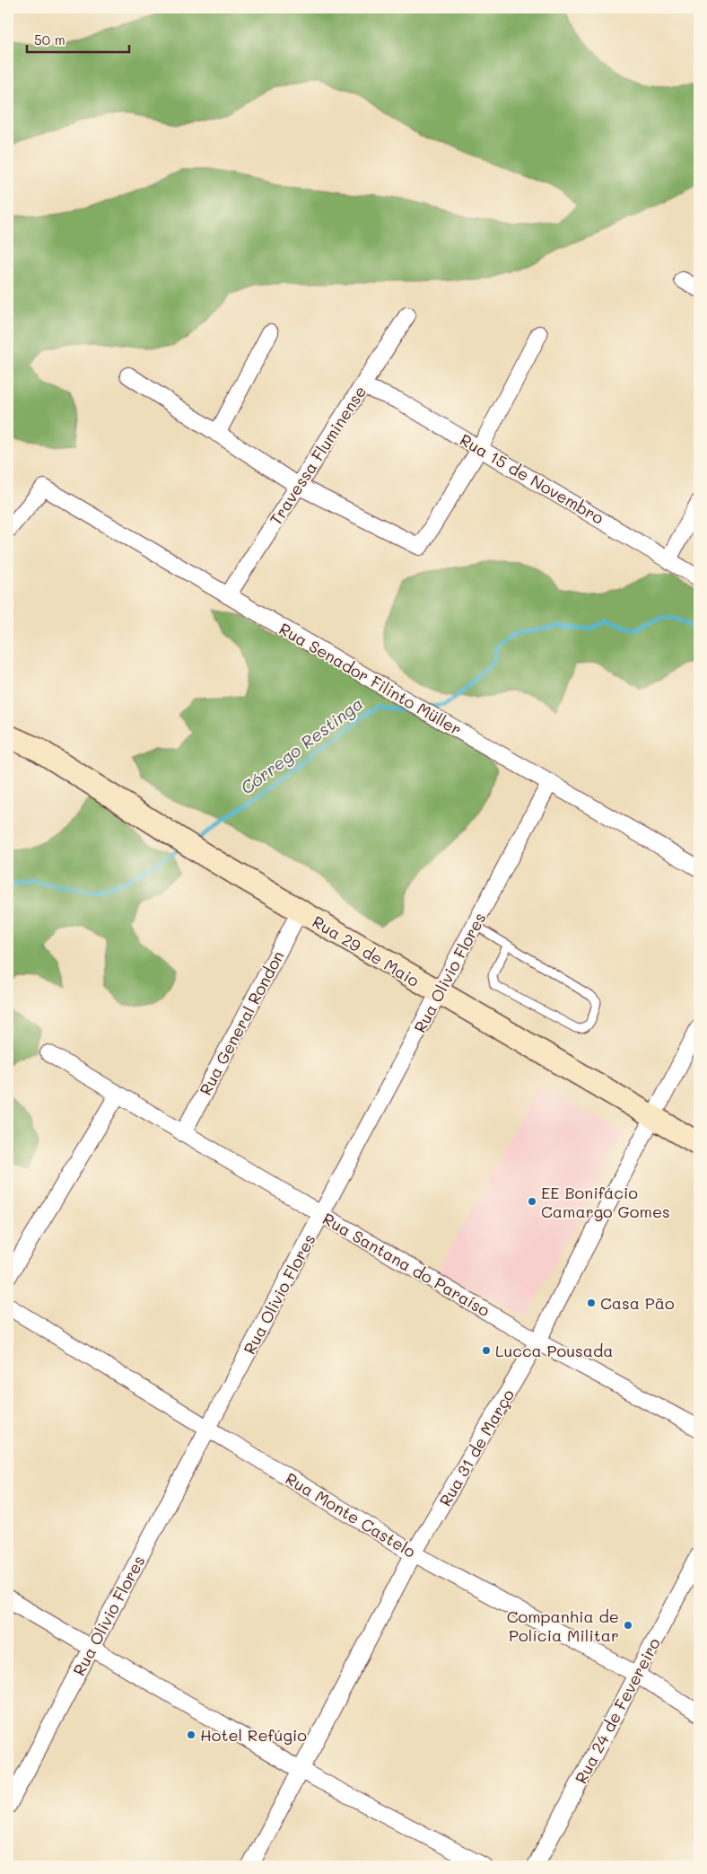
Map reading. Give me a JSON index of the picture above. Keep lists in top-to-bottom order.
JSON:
{
  "streets": {
    "main road": ["Rua 29 de Maio"],
    "street": [
      "Travessa Fluminense",
      "Rua 15 de Novembro",
      "Rua Senador Filinto Müller",
      "Rua Olivio Flores",
      "Rua General Rondon",
      "Rua Santana do Paraíso",
      "Rua 31 de Março",
      "Rua Monte Castelo",
      "Rua 24 de Fevereiro"
    ]
  },
  "crossings": [
    ["Travessa Fluminense", "Rua 15 de Novembro"],
    ["Travessa Fluminense", "Rua Senador Filinto Müller"],
    ["Rua Senador Filinto Müller", "Rua Olivio Flores"],
    ["Rua 29 de Maio", "Rua Olivio Flores"],
    ["Rua 29 de Maio", "Rua General Rondon"],
    ["Rua 29 de Maio", "Rua 31 de Março"],
    ["Rua Olivio Flores", "Rua Santana do Paraíso"],
    ["Rua Olivio Flores", "Rua Monte Castelo"],
    ["Rua General Rondon", "Rua Santana do Paraíso"],
    ["Rua Santana do Paraíso", "Rua 31 de Março"],
    ["Rua 31 de Março", "Rua Monte Castelo"],
    ["Rua Monte Castelo", "Rua 24 de Fevereiro"]
  ],
  "water": ["Córrego Restinga"],
  "places": [
    "EE Bonifácio Camargo Gomes",
    "Casa Pão",
    "Lucca Pousada",
    "Companhia de Polícia Militar",
    "Hotel Refúgio"
  ],
  "scale_bar": "50 m"
}
